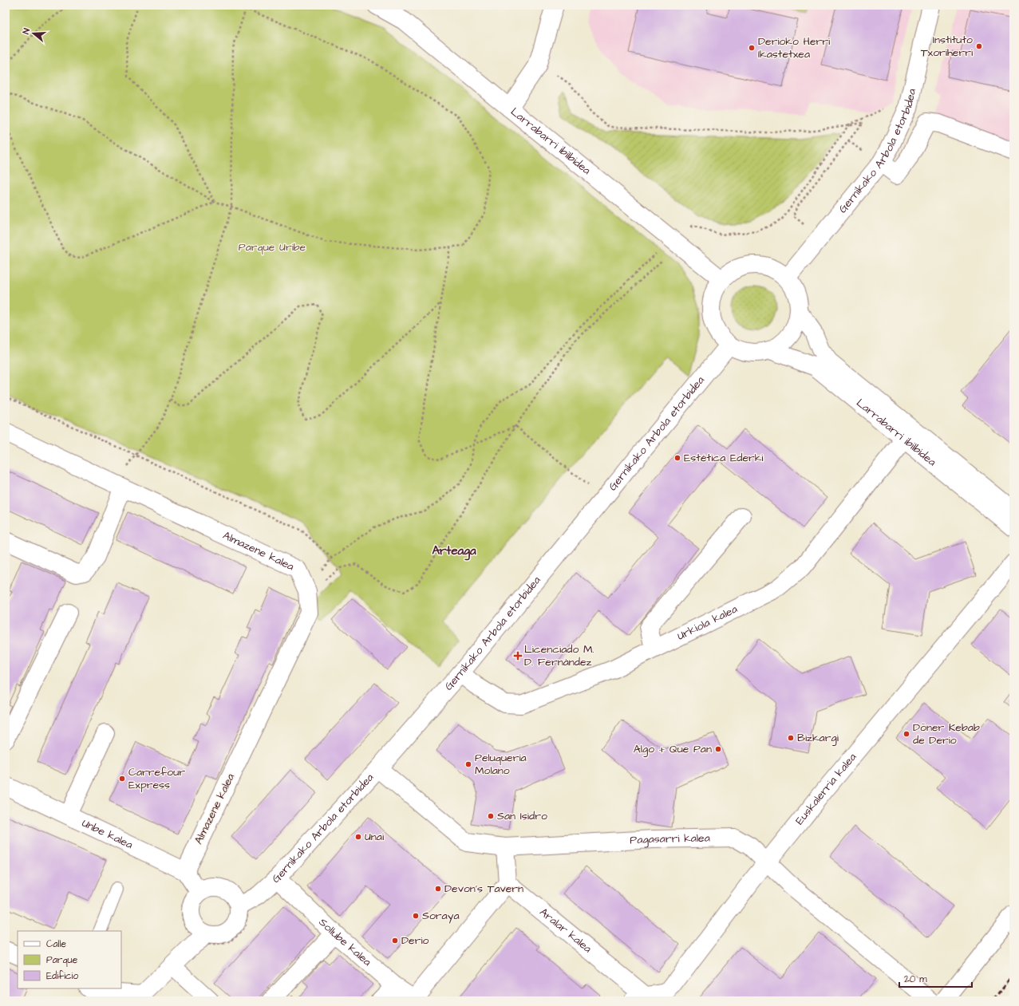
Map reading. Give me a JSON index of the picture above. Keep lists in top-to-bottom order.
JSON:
{
  "streets": {
    "street": [
      "Larrabarri ibilbidea",
      "Gernikako Arbola etorbidea",
      "Almazene kalea",
      "Urkiola kalea",
      "Euskalerria kalea",
      "Unbe kalea",
      "Pagasarri kalea",
      "Aralar kalea",
      "Sollube kalea"
    ]
  },
  "crossings": [
    ["Larrabarri ibilbidea", "Gernikako Arbola etorbidea"],
    ["Larrabarri ibilbidea", "Urkiola kalea"],
    ["Gernikako Arbola etorbidea", "Urkiola kalea"],
    ["Gernikako Arbola etorbidea", "Pagasarri kalea"],
    ["Gernikako Arbola etorbidea", "Sollube kalea"],
    ["Almazene kalea", "Unbe kalea"],
    ["Euskalerria kalea", "Pagasarri kalea"],
    ["Euskalerria kalea", "Aralar kalea"]
  ],
  "districts": ["Arteaga"],
  "parks": ["Parque Uribe"],
  "places": {
    "other": [
      "Instituto Txoriherri",
      "Derioko Herri Ikastetxea",
      "Estética Ederki",
      "Döner Kebab de Derio",
      "Bizkargi",
      "Algo + Que Pan",
      "Peluquería Molano",
      "Carrefour Express",
      "San Isidro",
      "Unai",
      "Devon's Tavern",
      "Soraya",
      "Derio"
    ],
    "health": ["Licenciado M. D. Fernández"]
  },
  "legend": ["Calle", "Parque", "Edificio"],
  "scale_bar": "20 m",
  "north": "left"
}
